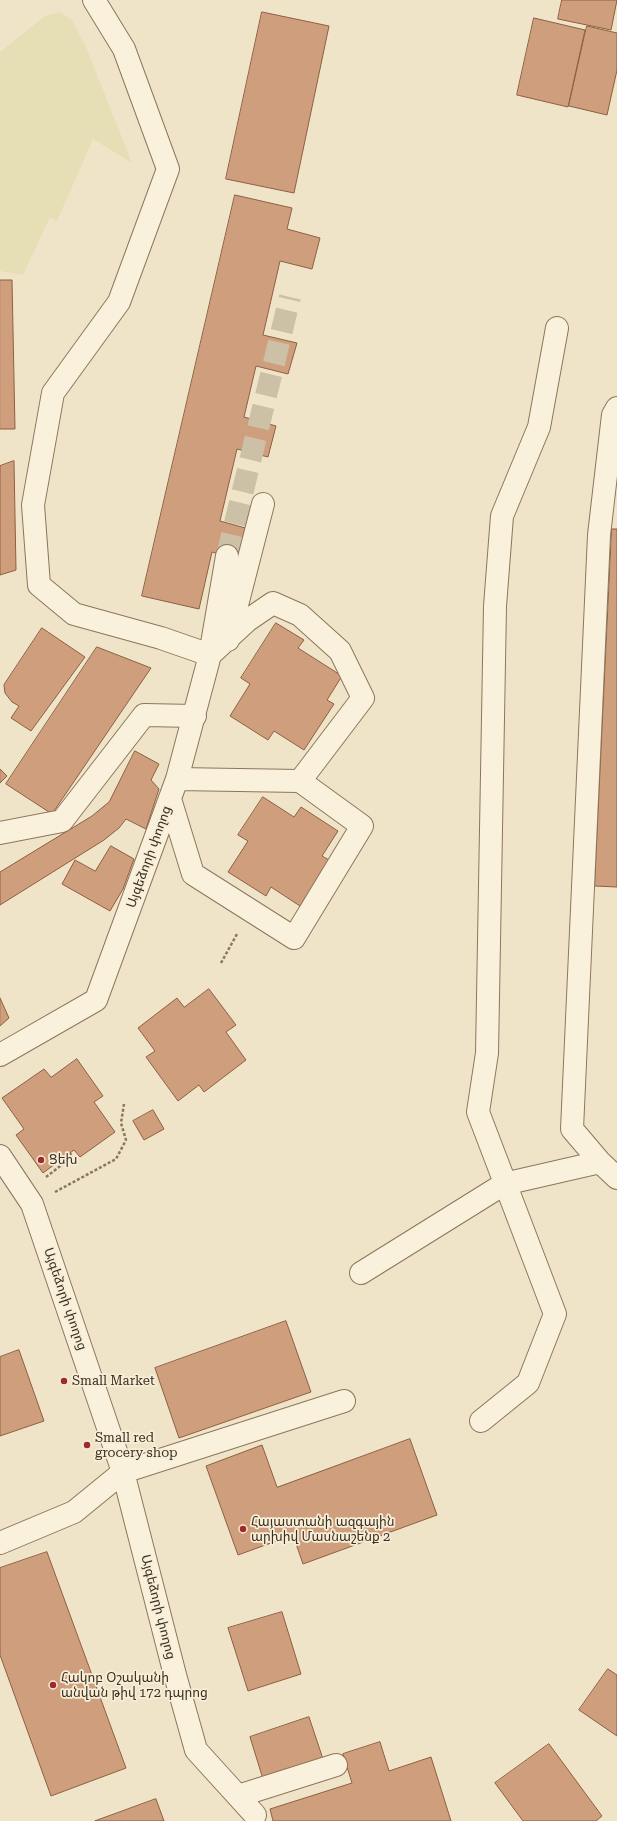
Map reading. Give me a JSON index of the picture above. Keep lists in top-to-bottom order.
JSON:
{
  "streets": {
    "street": ["Այգեձորի փողոց"]
  },
  "places": [
    "Ցեխ",
    "Small Market",
    "Small red grocery shop",
    "Հայաստանի ազգային արխիվ Մասնաշենք 2",
    "Հակոբ Օշականի անվան թիվ 172 դպրոց"
  ]
}
